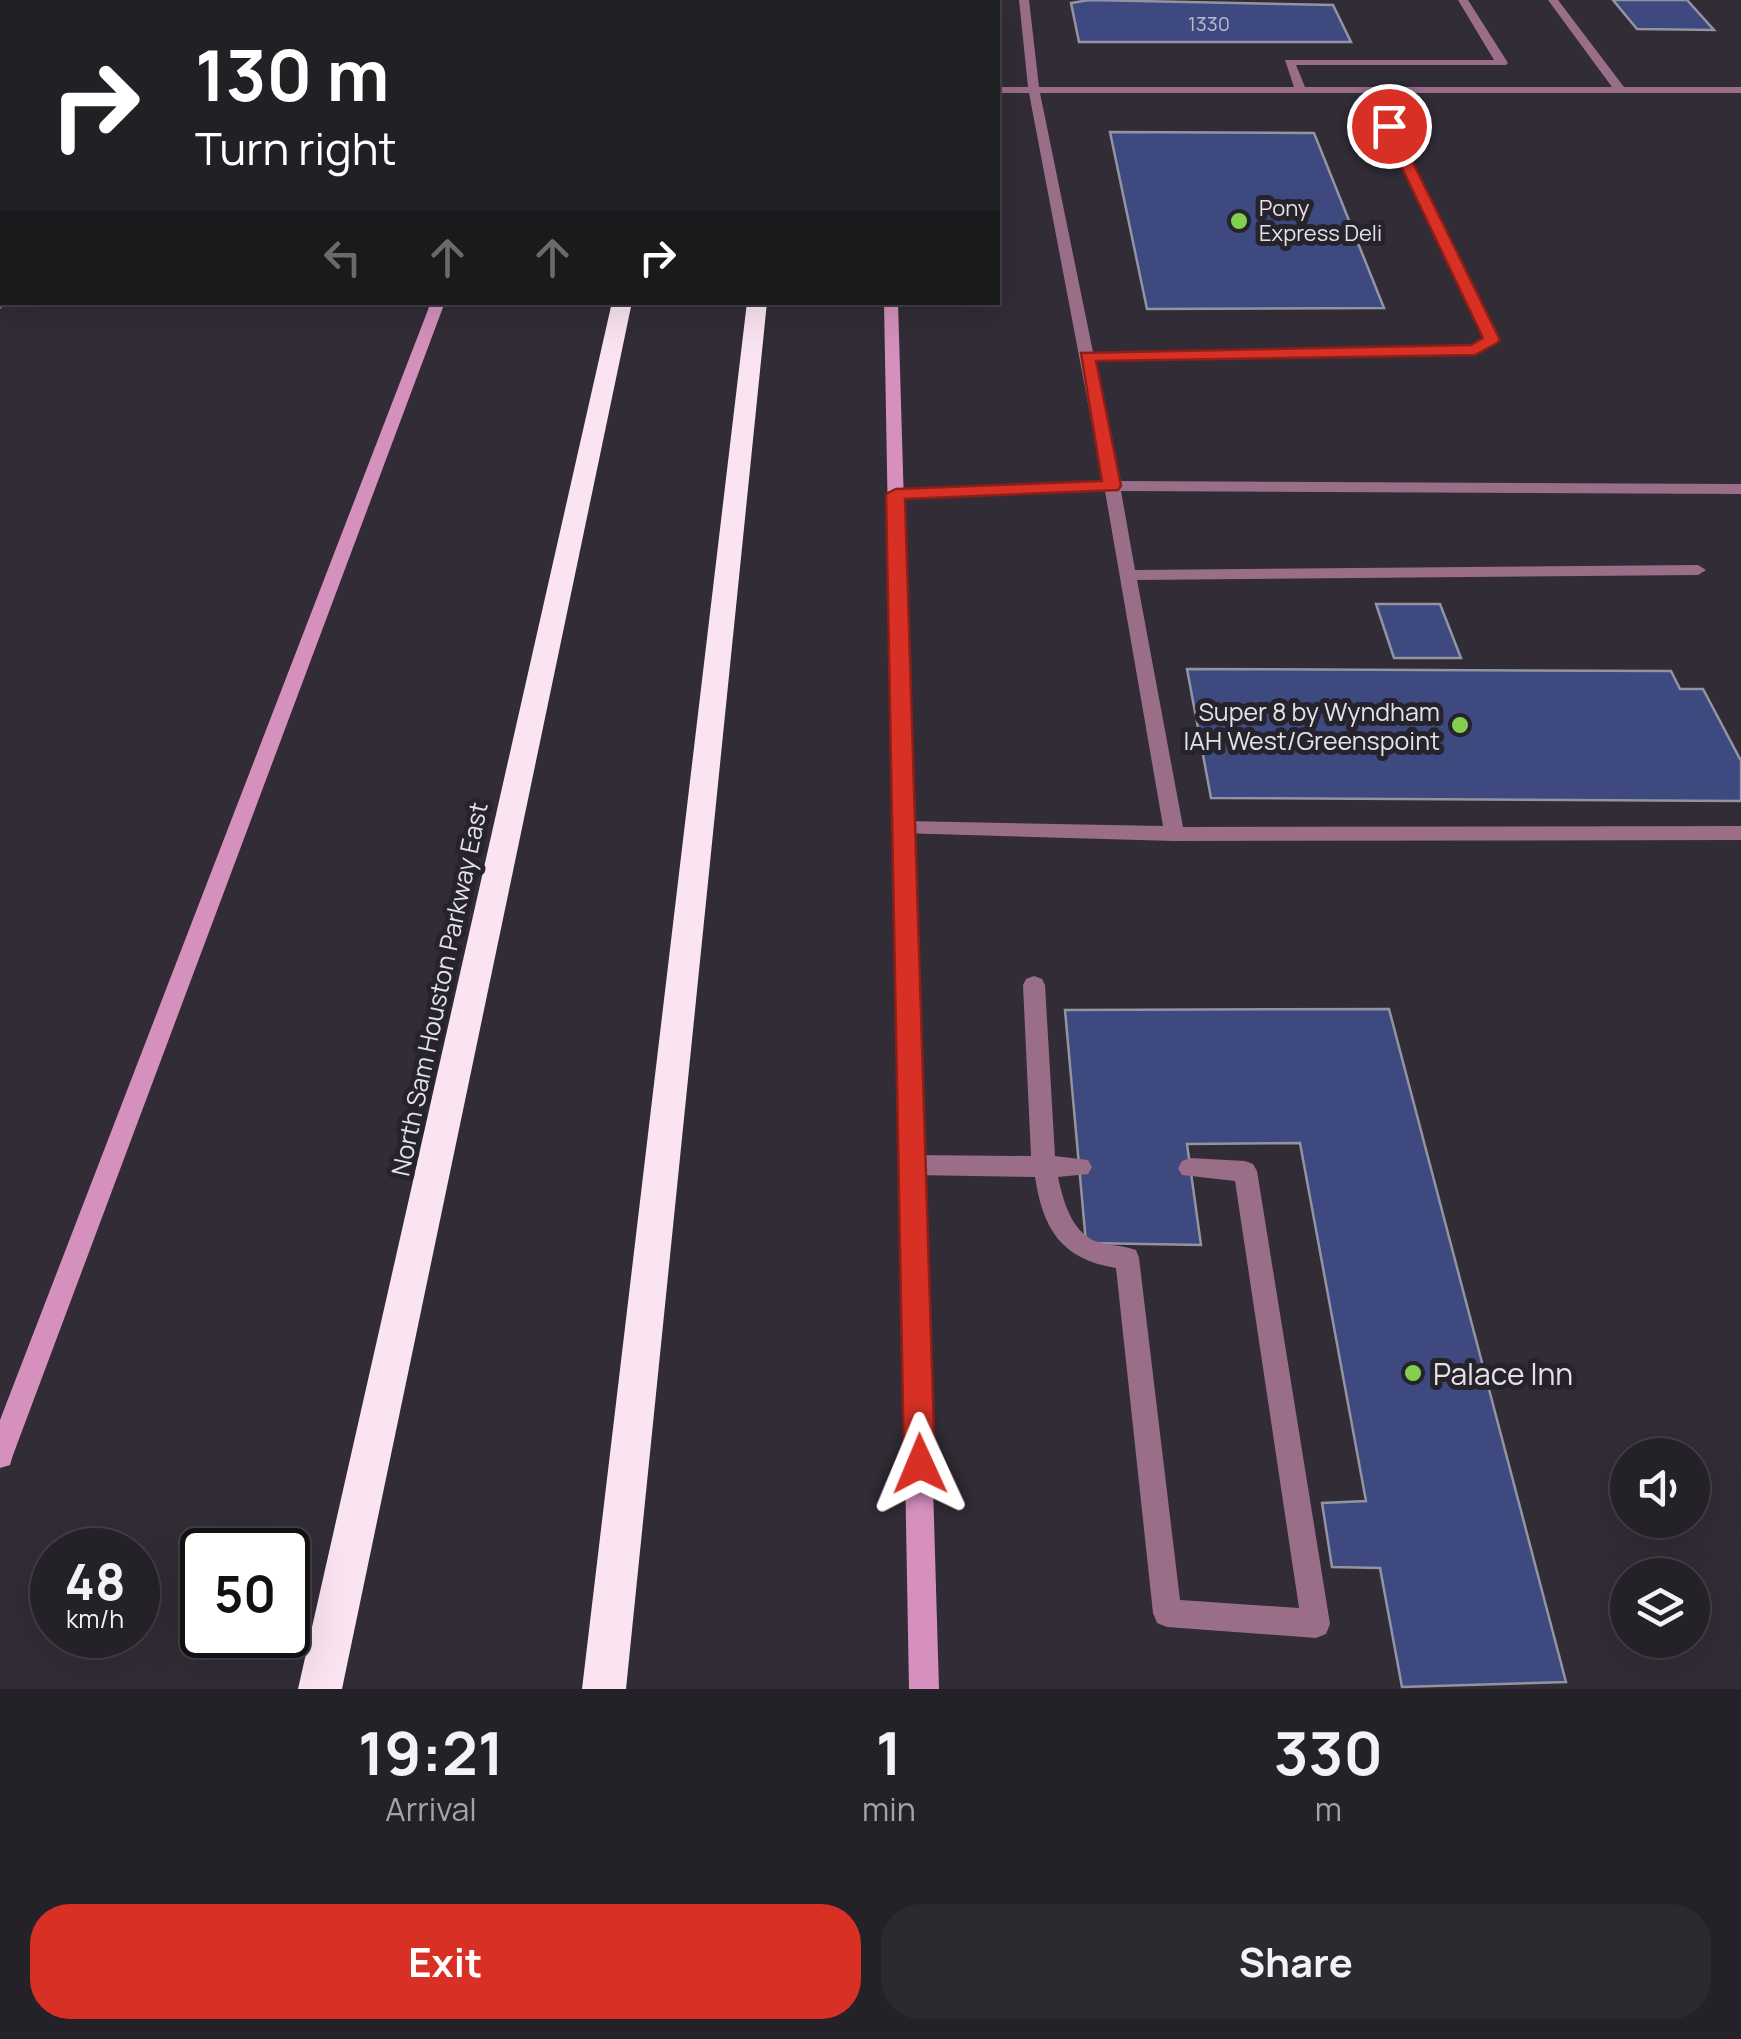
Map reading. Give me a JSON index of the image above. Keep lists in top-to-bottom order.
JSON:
{
  "streets": {
    "highway": ["North Sam Houston Parkway East"]
  },
  "places": ["Pony Express Deli", "Super 8 by Wyndham IAH West/Greenspoint", "Palace Inn"],
  "house_numbers": ["1330"],
  "page": {
    "turn": ["130 m", "Turn right"],
    "speed": "48 km/h",
    "limit": "50",
    "eta": [
      "19:21",
      "Arrival",
      "1",
      "min",
      "330",
      "m"
    ],
    "buttons": ["Exit", "Share"]
  }
}
